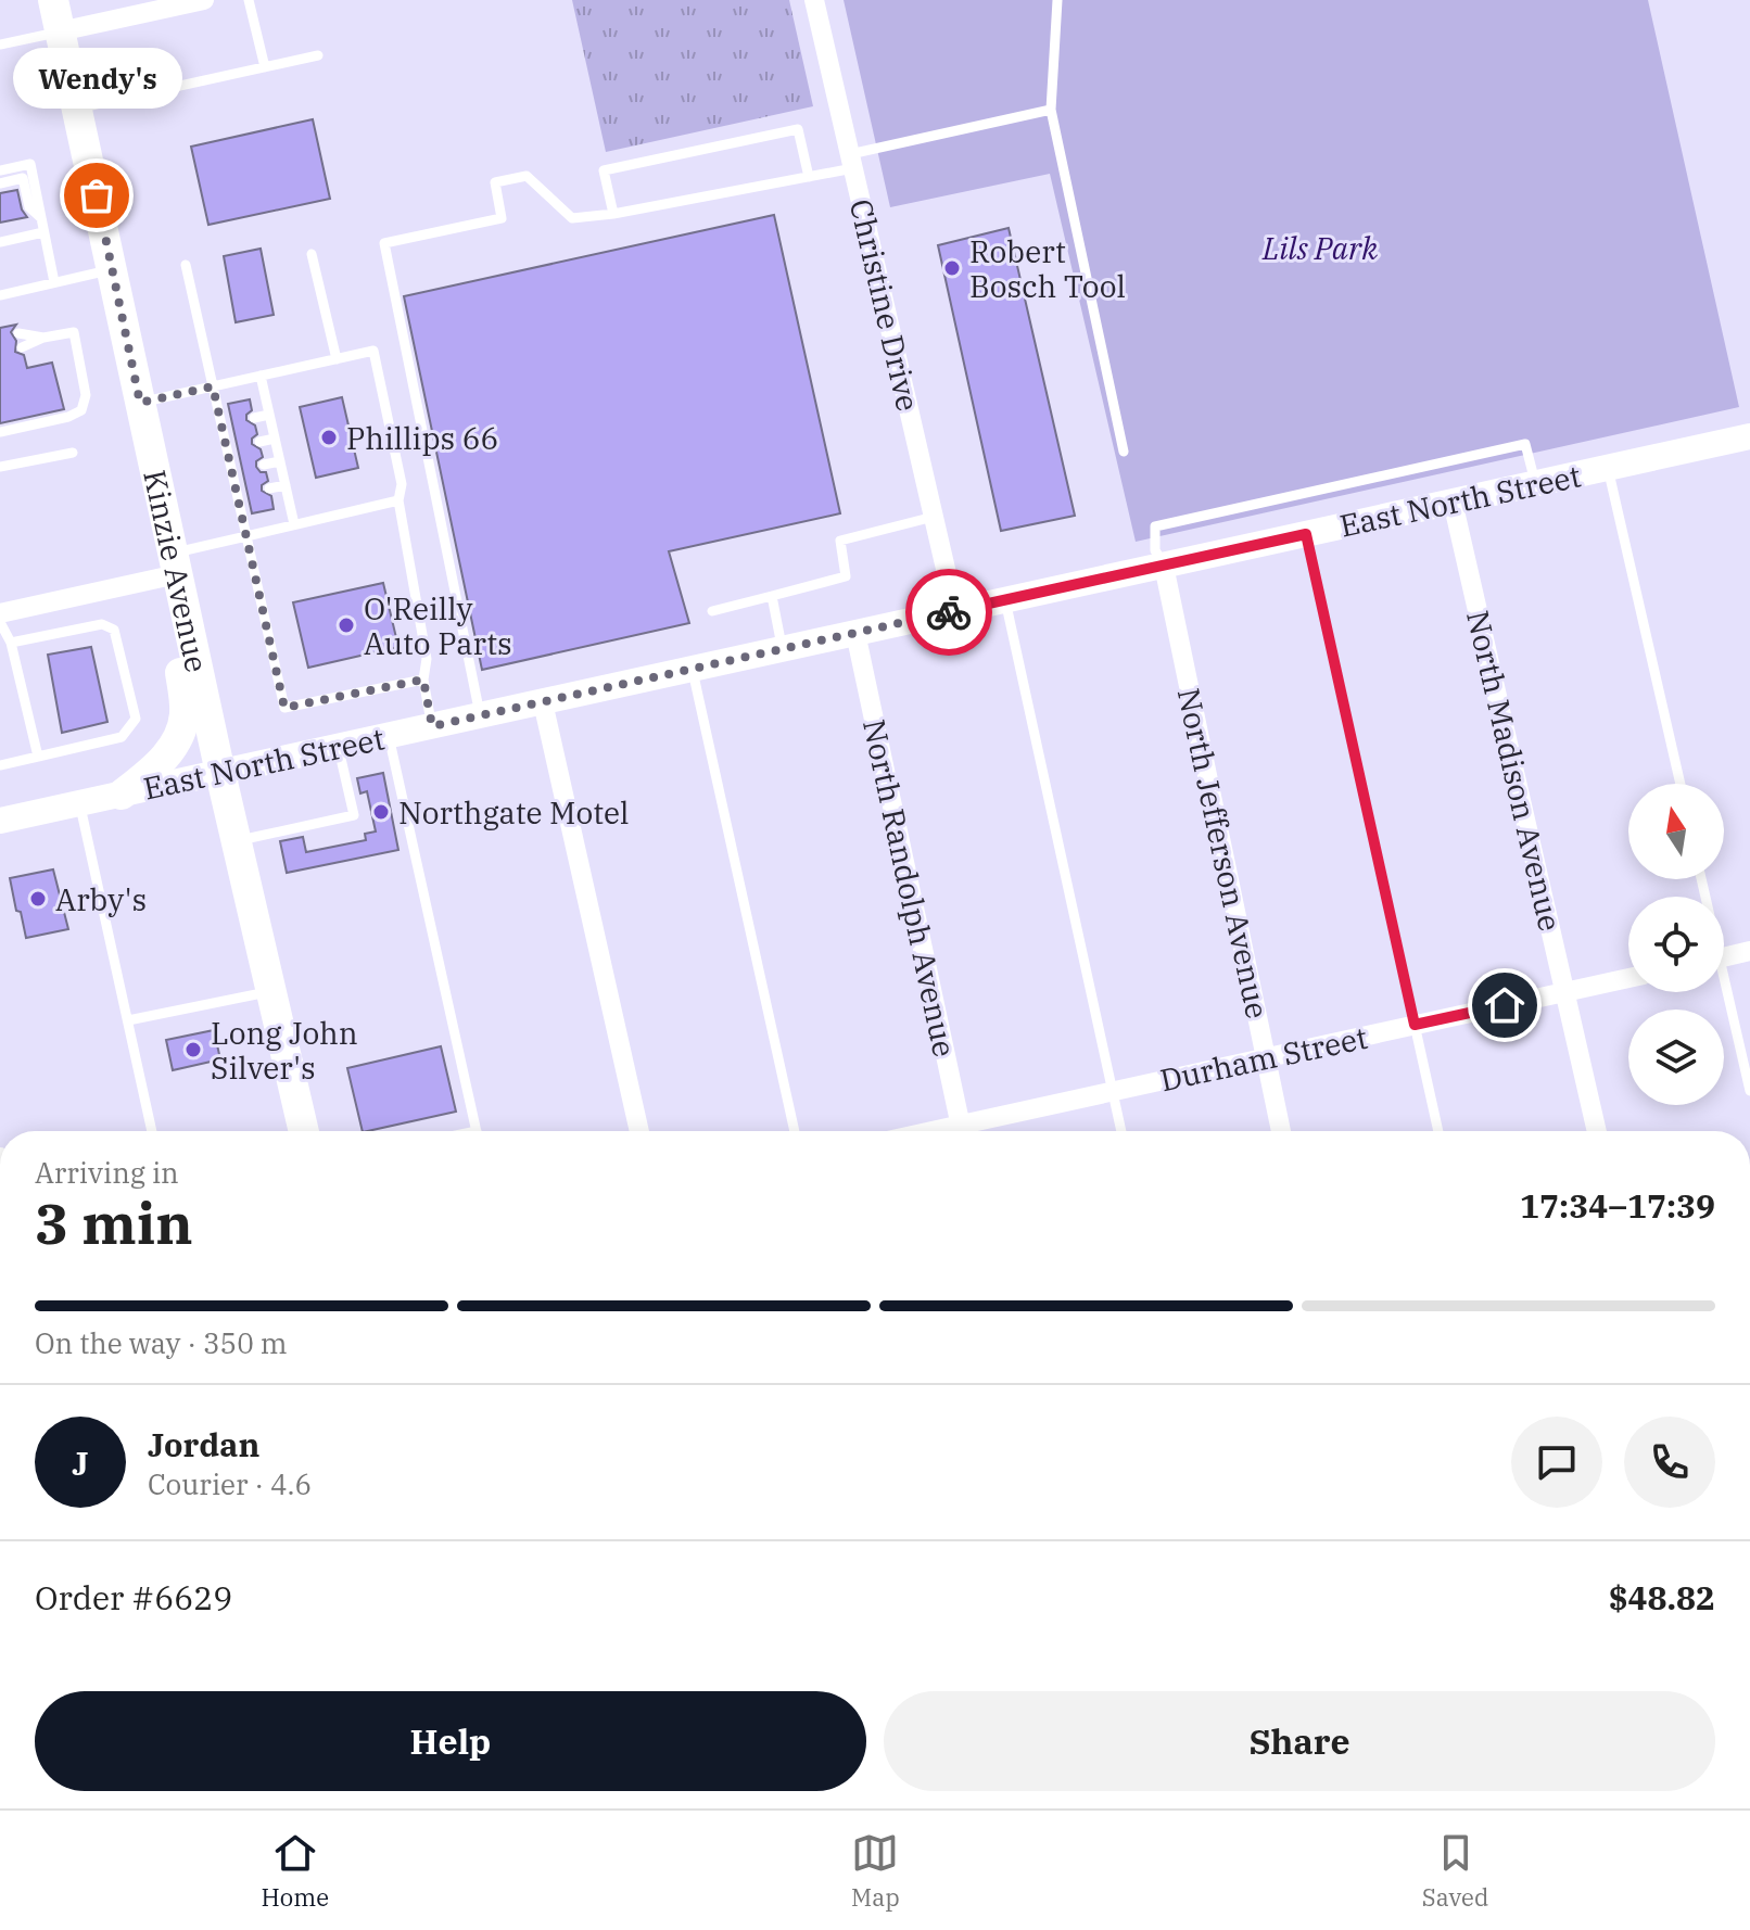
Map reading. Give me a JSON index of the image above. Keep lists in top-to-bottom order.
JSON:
{
  "streets": {
    "main road": ["Kinzie Avenue"],
    "street": [
      "Christine Drive",
      "East North Street",
      "North Madison Avenue",
      "North Jefferson Avenue",
      "North Randolph Avenue",
      "Durham Street"
    ]
  },
  "crossings": [
    ["Christine Drive", "East North Street"],
    ["East North Street", "Kinzie Avenue"],
    ["East North Street", "North Madison Avenue"],
    ["East North Street", "North Jefferson Avenue"],
    ["East North Street", "North Randolph Avenue"],
    ["North Madison Avenue", "Durham Street"],
    ["North Jefferson Avenue", "Durham Street"]
  ],
  "parks": ["Lils Park"],
  "places": [
    "Wendy's",
    "Robert Bosch Tool",
    "Phillips 66",
    "O'Reilly Auto Parts",
    "Northgate Motel",
    "Arby's",
    "Long John Silver's"
  ],
  "north": "top",
  "page": {
    "bubble": "Wendy's",
    "heading": ["3 min", "Arriving in", "17:34–17:39"],
    "panel": [
      "Jordan",
      "Courier · 4.6",
      "Order #6629",
      "$48.82"
    ],
    "bar": "On the way · 350 m",
    "round": "J",
    "buttons": ["Help", "Share"],
    "tabs": ["Home", "Map", "Saved"]
  }
}
